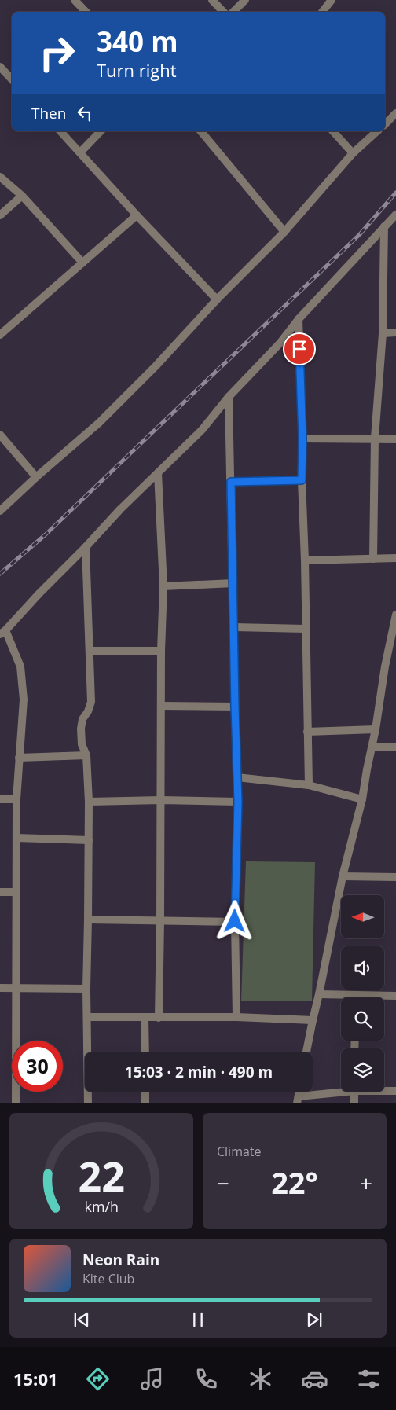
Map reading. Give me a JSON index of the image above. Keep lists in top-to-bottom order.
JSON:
{
  "north": "left",
  "page": {
    "turn": ["340 m", "Turn right"],
    "then": "Then",
    "limit": "30",
    "trip": "15:03 · 2 min · 490 m",
    "tile": "Climate",
    "heat": ["−", "22°", "+"],
    "song": ["Neon Rain", "Kite Club"],
    "tabs": "15:01",
    "gauge": ["22", "km/h"]
  }
}
